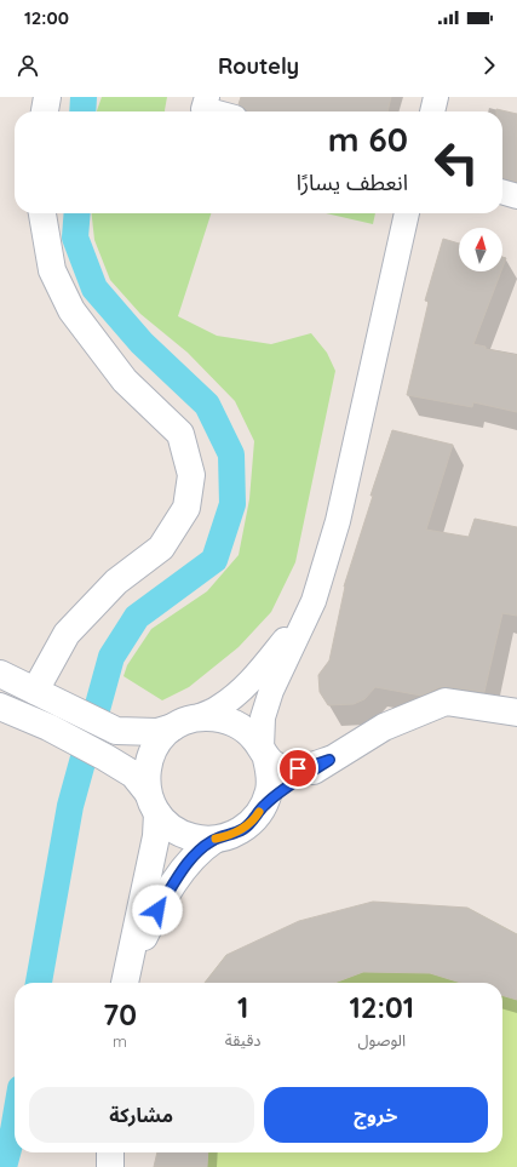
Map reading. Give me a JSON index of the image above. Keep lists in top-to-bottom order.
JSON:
{
  "north": "top",
  "page": {
    "status": "12:00",
    "header": "Routely",
    "turn": ["60 m", "انعطف يسارًا"],
    "eta": [
      "12:01",
      "الوصول",
      "1",
      "دقيقة",
      "70",
      "m"
    ],
    "buttons": ["خروج", "مشاركة"]
  }
}
